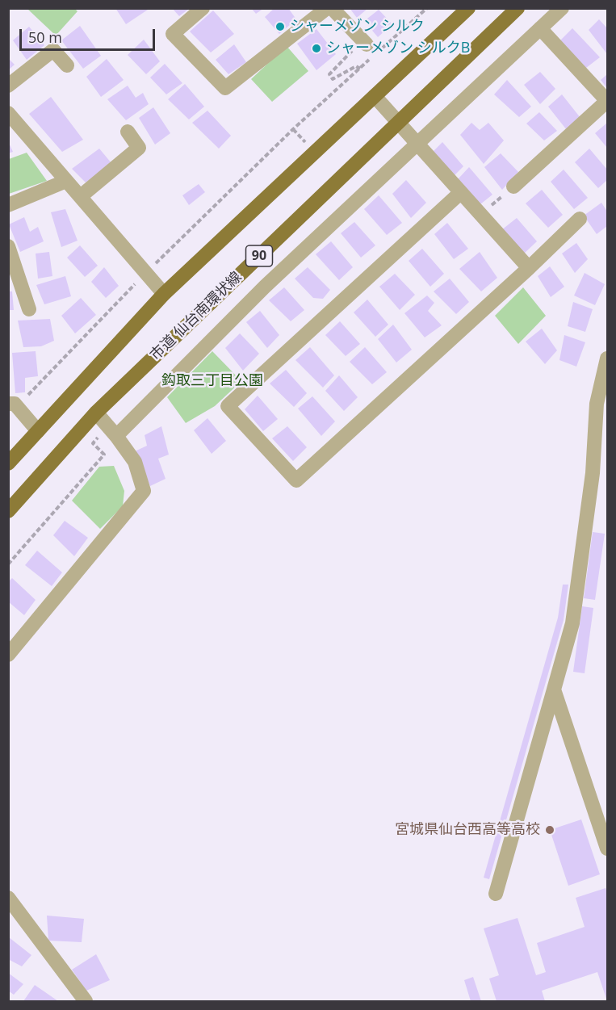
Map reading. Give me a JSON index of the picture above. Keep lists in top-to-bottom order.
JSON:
{
  "streets": {
    "main road": ["90", "市道 仙台南環状線"]
  },
  "parks": ["鈎取三丁目公園"],
  "places": ["シャーメゾン シルク", "シャーメゾン シルクB", "宮城県仙台西高等高校"],
  "scale_bar": "50 m"
}
